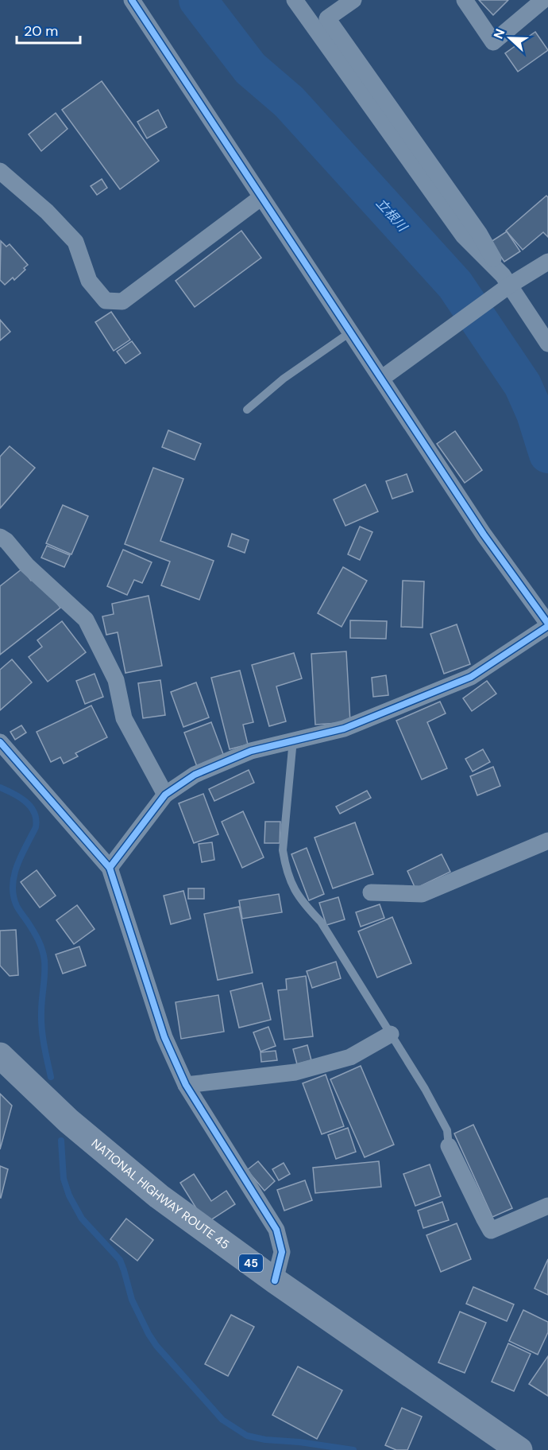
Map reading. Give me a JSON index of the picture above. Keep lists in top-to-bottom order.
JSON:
{
  "streets": {
    "highway": ["NATIONAL HIGHWAY ROUTE 45", "45"]
  },
  "water": ["立根川"],
  "scale_bar": "20 m",
  "north": "left"
}
